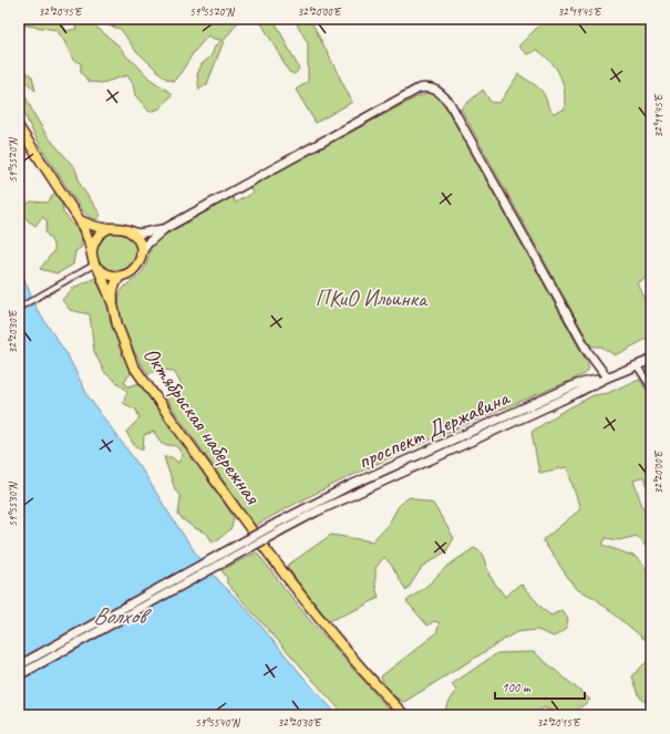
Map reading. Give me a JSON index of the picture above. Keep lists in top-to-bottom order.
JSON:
{
  "streets": {
    "main road": ["Октябрьская набережная", "проспект Державина"]
  },
  "water": ["Волхов"],
  "parks": ["ПКиО Ильинка"],
  "scale_bar": "100 m",
  "coordinates": [
    "32°20'15\"E",
    "59°55'20\"N",
    "32°20'00\"E",
    "32°19'45\"E",
    "32°20'30\"E",
    "59°55'30\"N",
    "59°55'40\"N"
  ]
}
